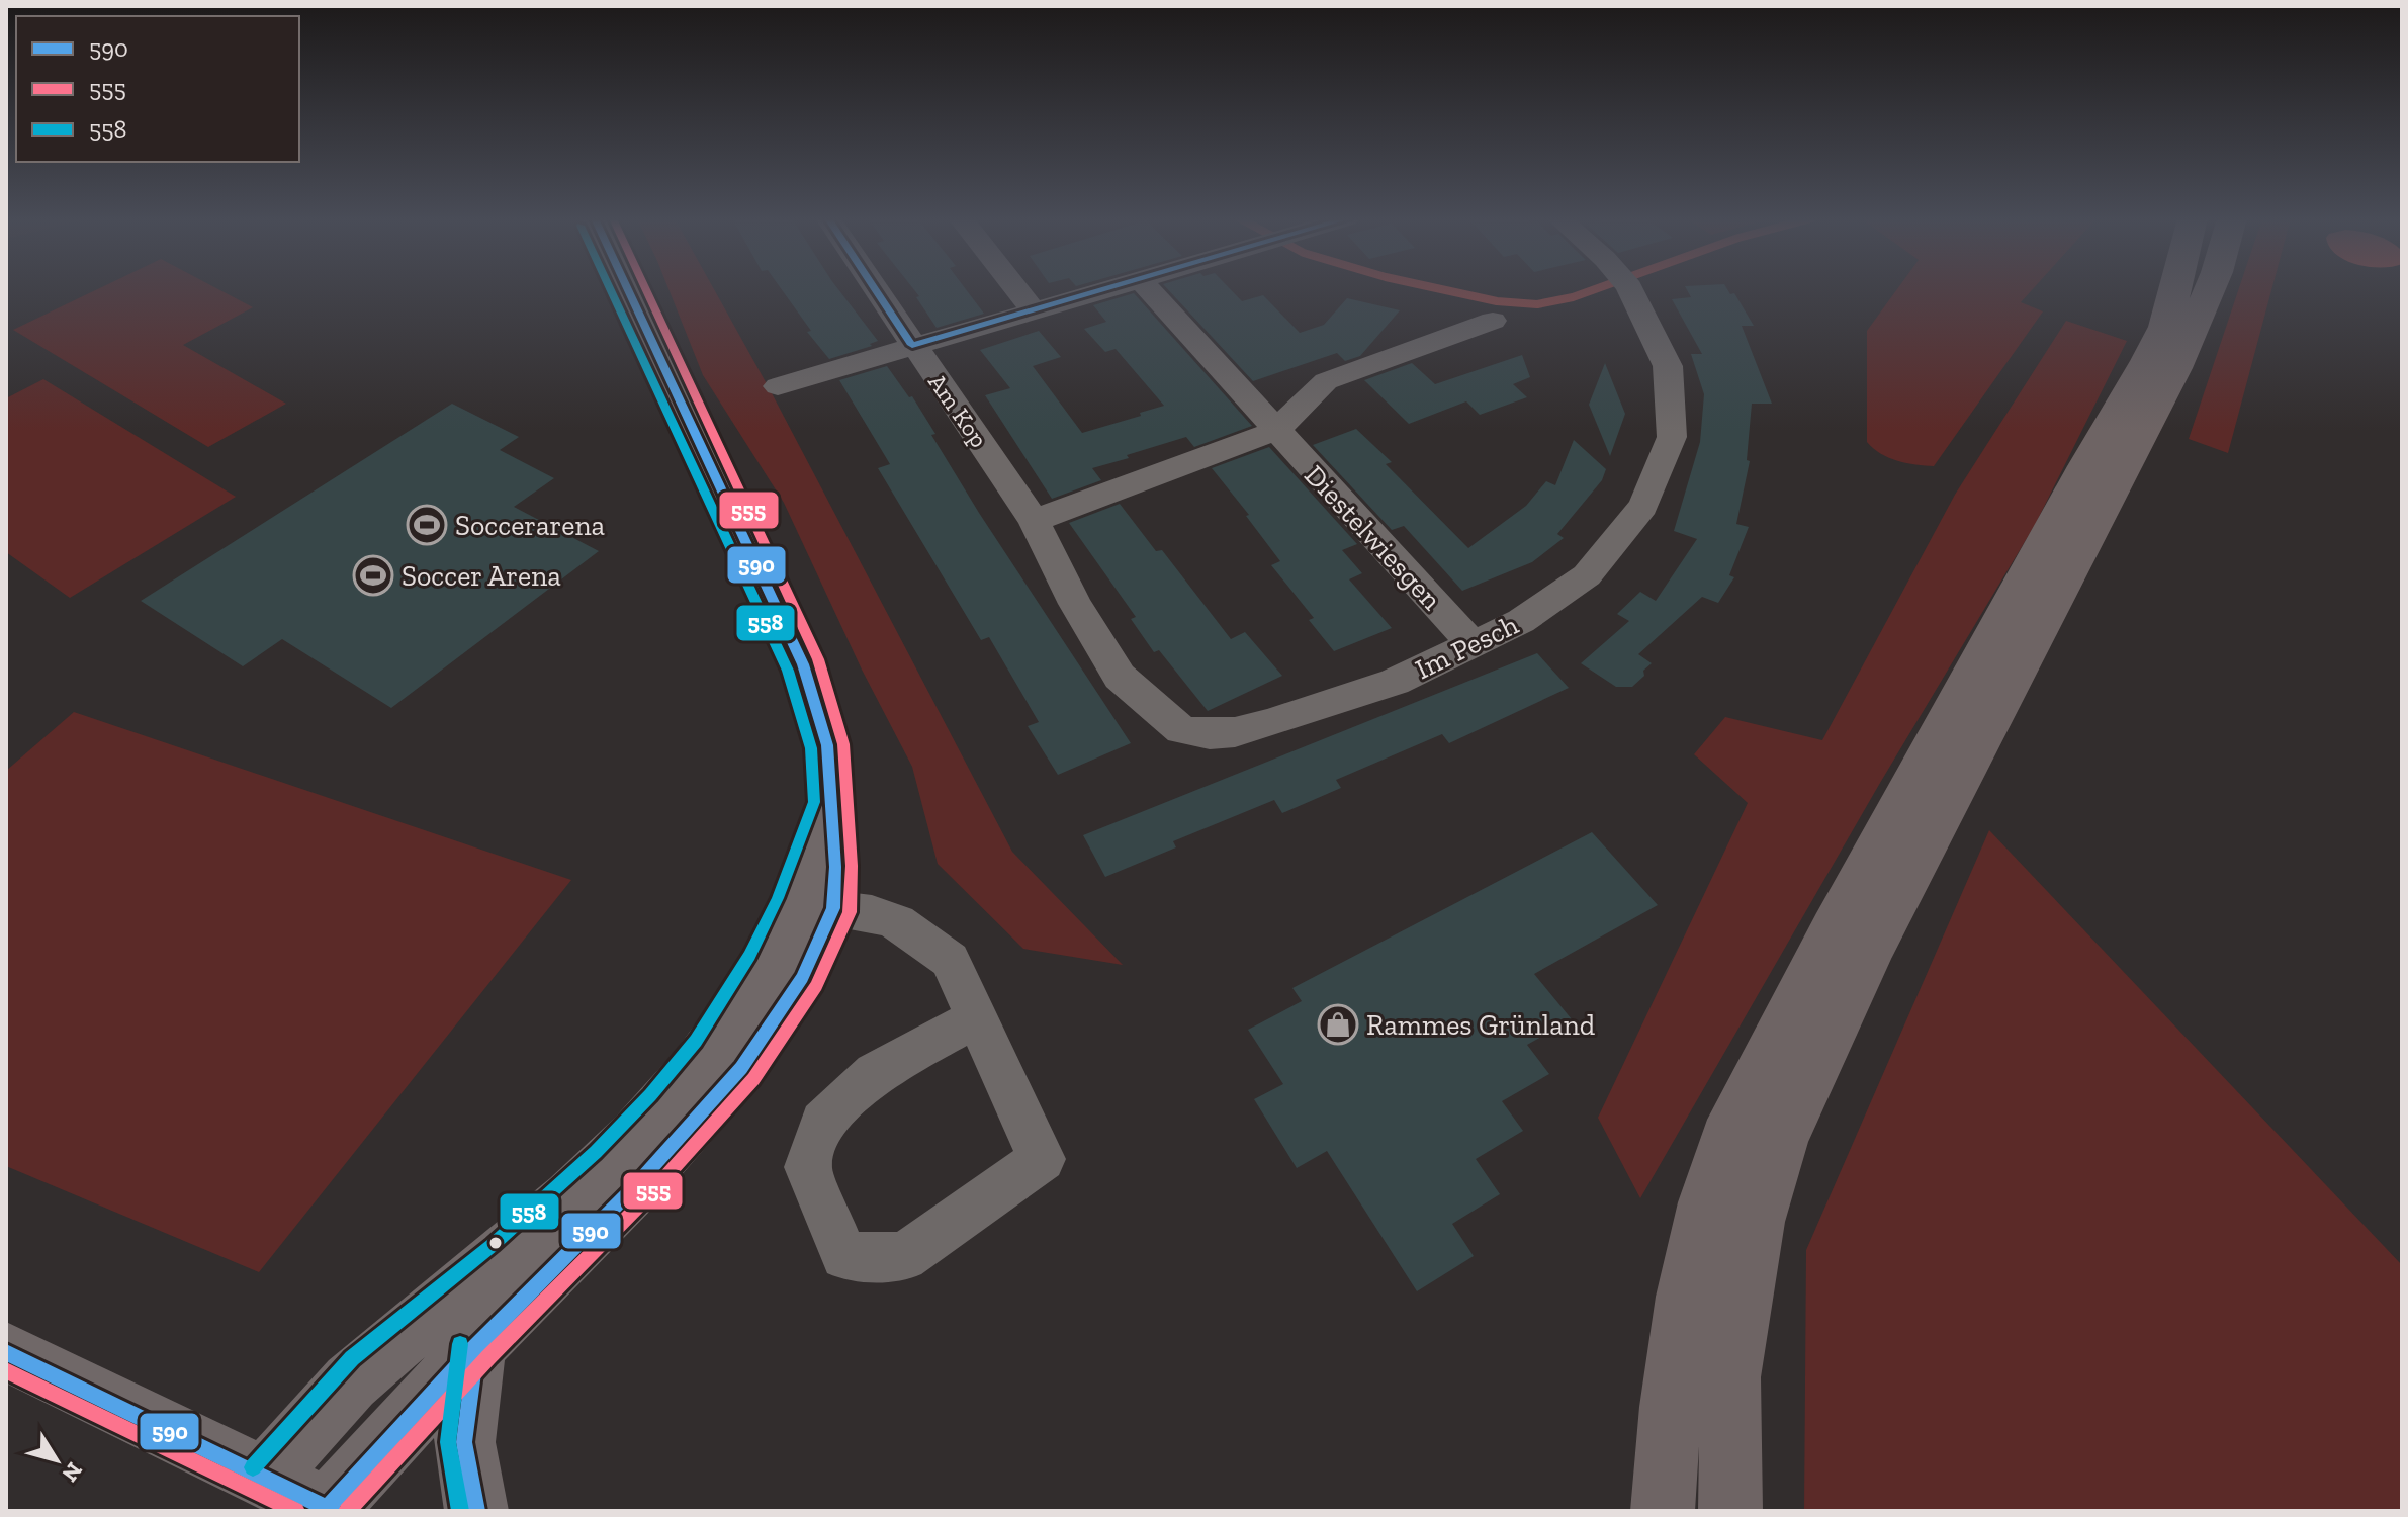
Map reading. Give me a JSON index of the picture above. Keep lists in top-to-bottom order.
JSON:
{
  "streets": {
    "street": ["Am Kop", "Diestelwiesgen", "Im Pesch"]
  },
  "crossings": [
    ["Am Kop", "Im Pesch"],
    ["Diestelwiesgen", "Im Pesch"]
  ],
  "places": {
    "sports": ["Soccerarena", "Soccer Arena"],
    "shop": ["Rammes Grünland"]
  },
  "lines": ["transit line 590", "transit line 555", "transit line 558"],
  "legend": ["590", "555", "558"],
  "north": "bottom right"
}
